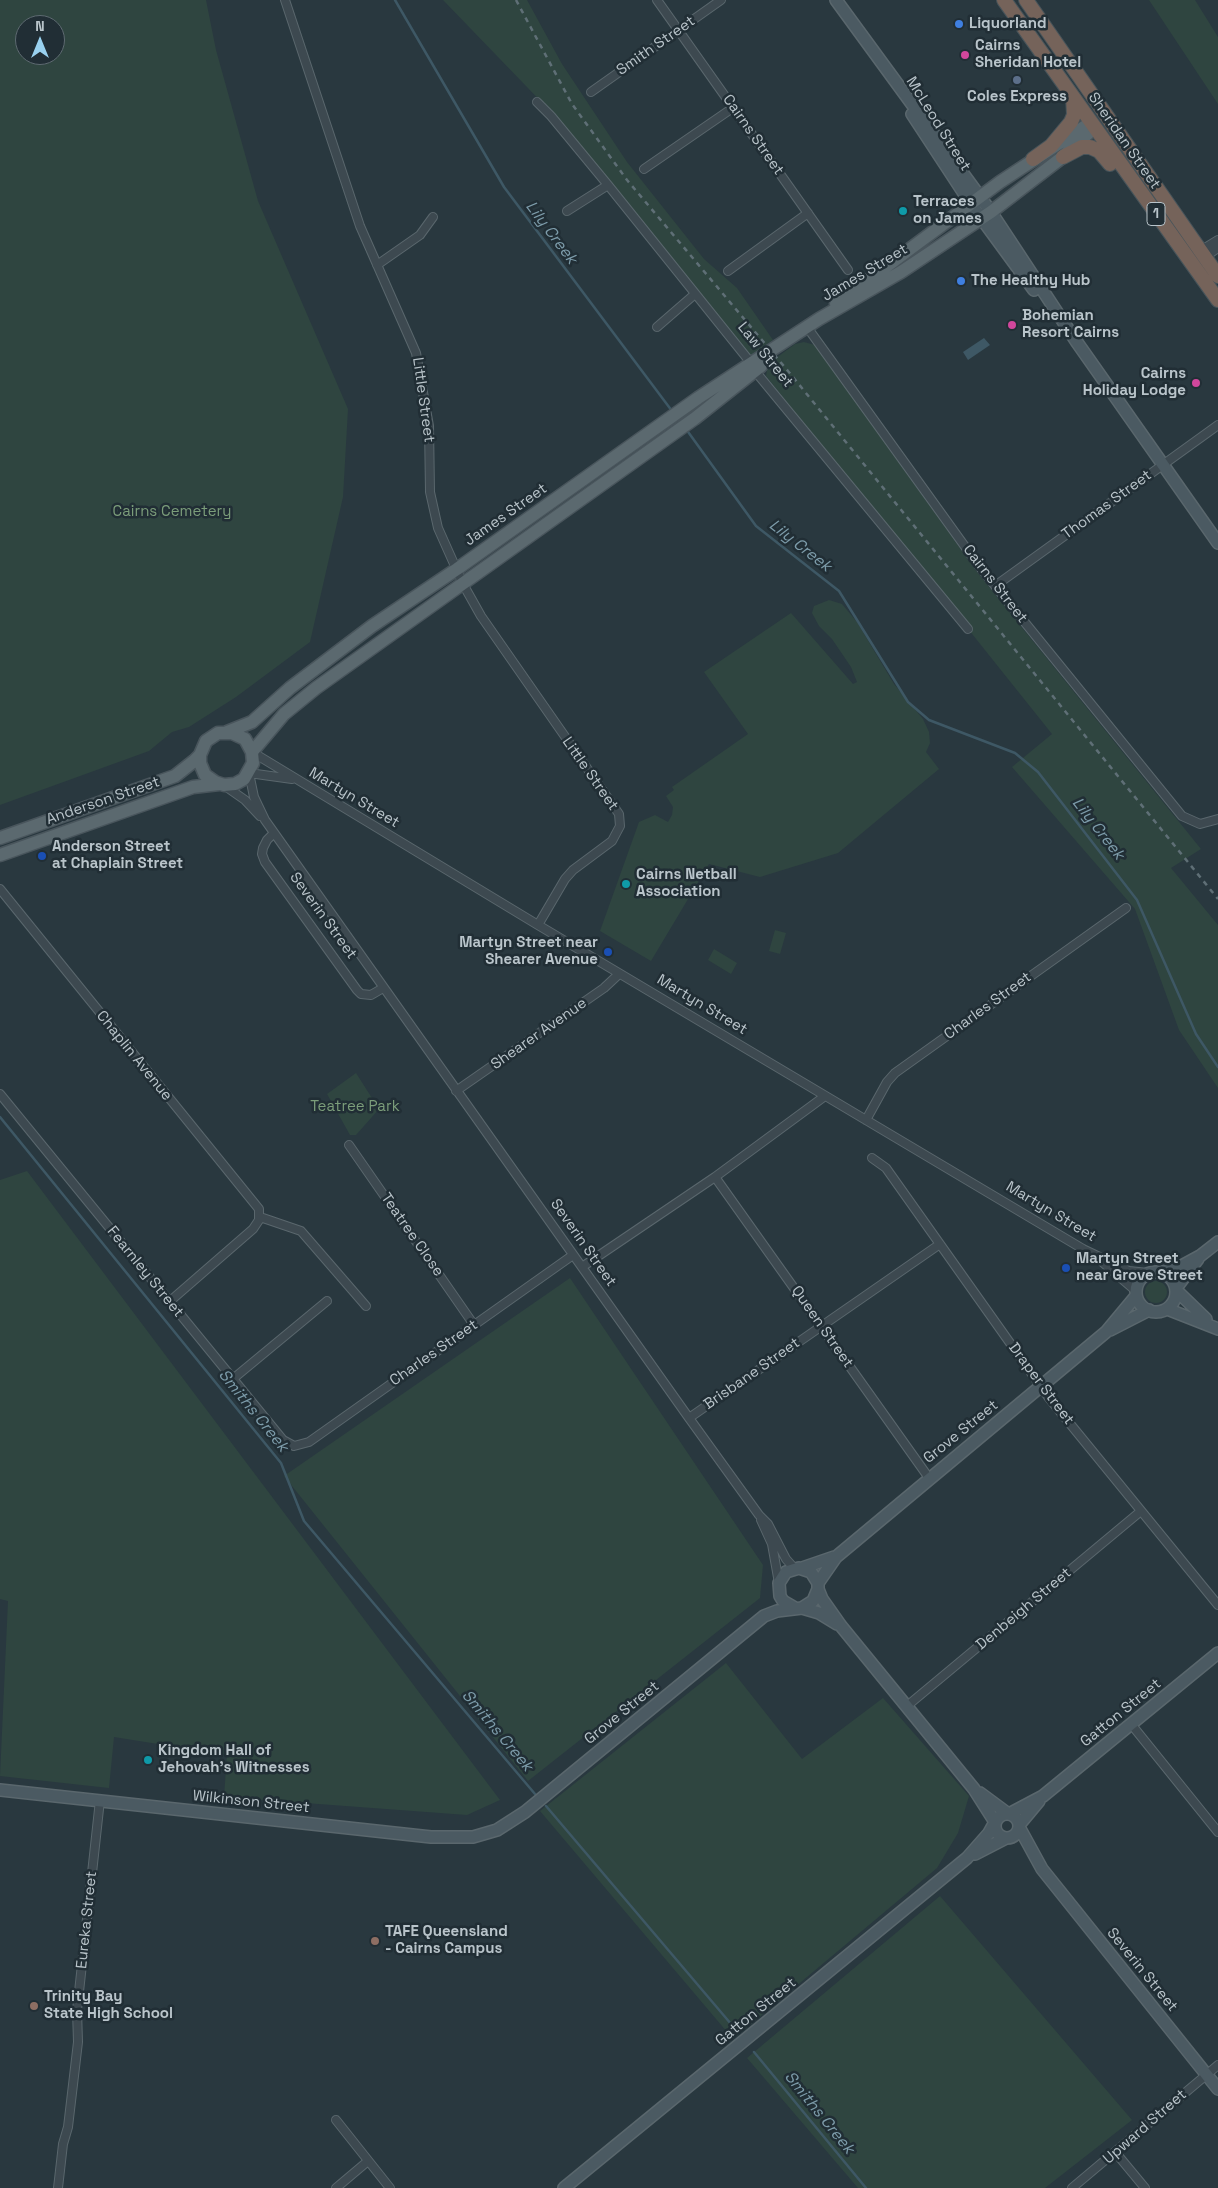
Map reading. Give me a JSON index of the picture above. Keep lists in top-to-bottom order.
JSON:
{
  "streets": {
    "highway": ["Sheridan Street", "1"],
    "main road": ["James Street", "Anderson Street"],
    "street": [
      "Smith Street",
      "McLeod Street",
      "Cairns Street",
      "Law Street",
      "Little Street",
      "Thomas Street",
      "Martyn Street",
      "Severin Street",
      "Charles Street",
      "Shearer Avenue",
      "Chaplin Avenue",
      "Teatree Close",
      "Fearnley Street",
      "Queen Street",
      "Brisbane Street",
      "Draper Street",
      "Grove Street",
      "Denbeigh Street",
      "Gatton Street",
      "Wilkinson Street",
      "Eureka Street",
      "Upward Street"
    ]
  },
  "crossings": [
    ["Smith Street", "Cairns Street"],
    ["McLeod Street", "James Street"],
    ["McLeod Street", "Thomas Street"],
    ["Cairns Street", "James Street"],
    ["Cairns Street", "Thomas Street"],
    ["Sheridan Street", "James Street"],
    ["James Street", "Law Street"],
    ["James Street", "Little Street"],
    ["James Street", "Martyn Street"],
    ["James Street", "Anderson Street"],
    ["James Street", "Severin Street"],
    ["Little Street", "Martyn Street"],
    ["Martyn Street", "Anderson Street"],
    ["Martyn Street", "Severin Street"],
    ["Martyn Street", "Charles Street"],
    ["Martyn Street", "Shearer Avenue"],
    ["Martyn Street", "Grove Street"],
    ["Anderson Street", "Severin Street"],
    ["Severin Street", "Charles Street"],
    ["Severin Street", "Shearer Avenue"],
    ["Severin Street", "Brisbane Street"],
    ["Severin Street", "Grove Street"],
    ["Severin Street", "Gatton Street"],
    ["Severin Street", "Upward Street"],
    ["Charles Street", "Teatree Close"],
    ["Charles Street", "Fearnley Street"],
    ["Queen Street", "Brisbane Street"],
    ["Queen Street", "Grove Street"],
    ["Brisbane Street", "Draper Street"],
    ["Draper Street", "Grove Street"],
    ["Draper Street", "Denbeigh Street"],
    ["Grove Street", "Wilkinson Street"],
    ["Wilkinson Street", "Eureka Street"]
  ],
  "water": ["Lily Creek", "Smiths Creek"],
  "parks": ["Cairns Cemetery", "Teatree Park"],
  "places": [
    "Liquorland",
    "Cairns Sheridan Hotel",
    "Coles Express",
    "Terraces on James",
    "The Healthy Hub",
    "Bohemian Resort Cairns",
    "Cairns Holiday Lodge",
    "Anderson Street at Chaplain Street",
    "Cairns Netball Association",
    "Martyn Street near Shearer Avenue",
    "Martyn Street near Grove Street",
    "Kingdom Hall of Jehovah's Witnesses",
    "TAFE Queensland - Cairns Campus",
    "Trinity Bay State High School"
  ],
  "north": "top"
}
